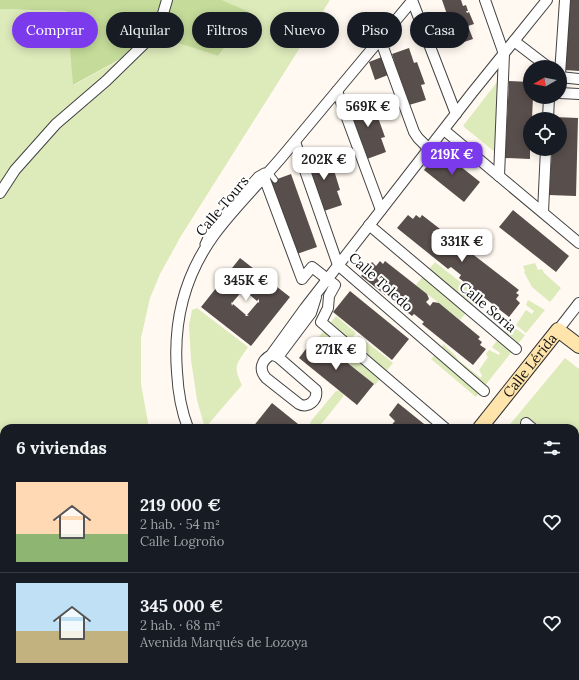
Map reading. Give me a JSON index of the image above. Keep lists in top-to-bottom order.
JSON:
{
  "streets": {
    "street": [
      "Calle Tours",
      "Calle Toledo",
      "Calle Soria",
      "Calle Lérida"
    ]
  },
  "crossings": [
    ["Calle Tours", "Calle Toledo"]
  ],
  "north": "left",
  "page": {
    "chip": [
      "Comprar",
      "Alquilar",
      "Filtros",
      "Nuevo",
      "Piso",
      "Casa"
    ],
    "price": [
      "569K €",
      "219K €",
      "202K €",
      "331K €",
      "345K €",
      "271K €"
    ],
    "heading": "6 viviendas",
    "list": [
      {
        "name": "219 000 €",
        "note": "2 hab. · 54 m² · Calle Logroño"
      },
      {
        "name": "345 000 €",
        "note": "2 hab. · 68 m² · Avenida Marqués de Lozoya"
      }
    ]
  }
}
